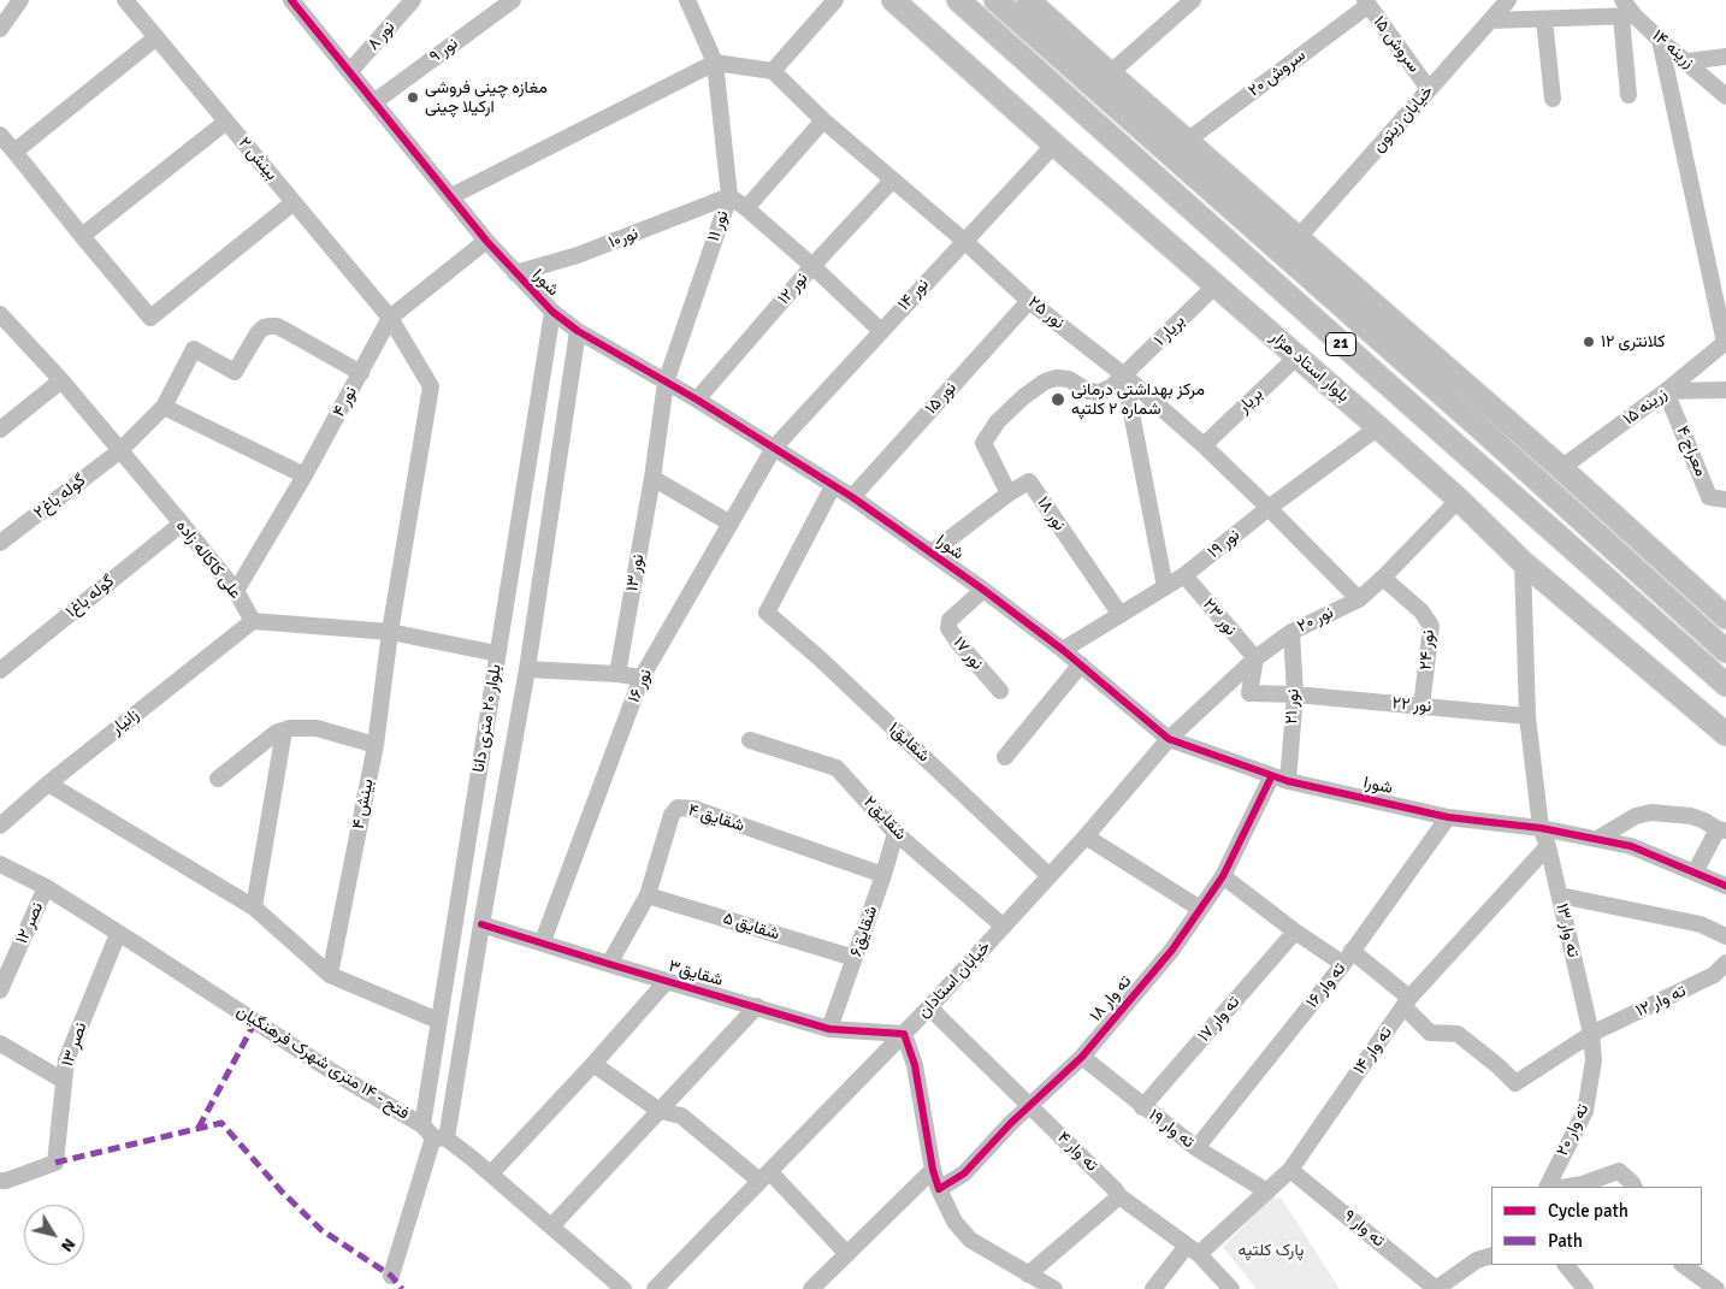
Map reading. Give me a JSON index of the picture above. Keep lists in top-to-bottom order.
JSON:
{
  "streets": {
    "main road": ["21", "بلوار استاد هژار"],
    "street": [
      "نور ۸",
      "سروش ۱۵",
      "زرینه ۱۴",
      "نور ۹",
      "سروش ۲۰",
      "خیابان زیتون",
      "بینش ۲",
      "نور ۱۱",
      "نور۱۰",
      "شورا",
      "نور ۱۲",
      "نور ۱۴",
      "نور ۲۵",
      "بریار ۱",
      "نور ۱۵",
      "بریار",
      "نور ۴",
      "زرینه ۱۵",
      "معراج ۴",
      "گوله باغ۲",
      "نور ۱۸",
      "نور ۱۹",
      "علی کاکاله زاده",
      "نور ۱۳",
      "گوله باغ۱",
      "نور ۲۳",
      "نور ۲۰",
      "نور ۲۴",
      "نور ۱۷",
      "نور ۱۶",
      "نور ۲۲",
      "نور ۲۱",
      "بلوار ۲۰ متری دانا",
      "زانیار",
      "شقایق۱",
      "بینش ۴",
      "شقایق ۴",
      "شقایق۲",
      "نصر ۱۲",
      "شقایق ۵",
      "ته وار ۱۳",
      "شقایق۶",
      "شقایق۳",
      "خیابان استادان",
      "ته وار ۱۶",
      "ته وار ۱۸",
      "ته وار ۱۲",
      "ته وار ۱۷",
      "نصر ۱۳",
      "ته وار ۱۴",
      "فتح - ۱۴ متری شهرک فرهنگیان",
      "ته وار ۱۹",
      "ته وار ۲۰",
      "ته وار ۴",
      "ته وار ۹"
    ]
  },
  "crossings": [
    ["نور ۸", "شورا"],
    ["سروش ۱۵", "سروش ۲۰"],
    ["سروش ۱۵", "خیابان زیتون"],
    ["نور ۹", "شورا"],
    ["بینش ۲", "نور ۴"],
    ["بینش ۲", "بینش ۴"],
    ["نور ۱۱", "نور۱۰"],
    ["نور ۱۱", "شورا"],
    ["نور ۱۱", "نور ۱۳"],
    ["نور۱۰", "شورا"],
    ["شورا", "نور ۱۲"],
    ["شورا", "نور ۱۴"],
    ["شورا", "نور ۱۵"],
    ["شورا", "نور ۴"],
    ["شورا", "نور ۱۸"],
    ["شورا", "نور ۱۹"],
    ["شورا", "نور ۱۳"],
    ["شورا", "نور ۲۰"],
    ["شورا", "نور ۱۷"],
    ["شورا", "نور ۱۶"],
    ["شورا", "نور ۲۱"],
    ["شورا", "بلوار ۲۰ متری دانا"],
    ["شورا", "شقایق۱"],
    ["شورا", "ته وار ۱۳"],
    ["شورا", "خیابان استادان"],
    ["شورا", "ته وار ۱۶"],
    ["شورا", "ته وار ۱۸"],
    ["نور ۱۲", "نور ۲۵"],
    ["نور ۱۴", "نور ۲۵"],
    ["نور ۱۴", "بلوار استاد هژار"],
    ["نور ۱۴", "نور ۱۶"],
    ["نور ۲۵", "بریار ۱"],
    ["نور ۲۵", "نور ۱۵"],
    ["نور ۲۵", "بریار"],
    ["نور ۲۵", "نور ۱۹"],
    ["نور ۲۵", "نور ۲۰"],
    ["بریار ۱", "بلوار استاد هژار"],
    ["بریار ۱", "نور ۱۸"],
    ["بلوار استاد هژار", "بریار"],
    ["بلوار استاد هژار", "نور ۱۹"],
    ["بلوار استاد هژار", "نور ۲۰"],
    ["بلوار استاد هژار", "ته وار ۱۳"],
    ["نور ۴", "گوله باغ۲"],
    ["نور ۴", "علی کاکاله زاده"],
    ["زرینه ۱۵", "معراج ۴"],
    ["گوله باغ۲", "علی کاکاله زاده"],
    ["نور ۱۸", "نور ۱۹"],
    ["نور ۱۹", "نور ۲۳"],
    ["علی کاکاله زاده", "گوله باغ۱"],
    ["علی کاکاله زاده", "زانیار"],
    ["نور ۲۳", "نور ۲۰"],
    ["نور ۲۳", "نور ۲۲"],
    ["نور ۲۰", "نور ۲۴"],
    ["نور ۲۰", "نور ۲۲"],
    ["نور ۲۰", "نور ۲۱"],
    ["نور ۲۰", "خیابان استادان"],
    ["نور ۲۴", "نور ۲۲"],
    ["نور ۱۶", "شقایق۳"],
    ["نور ۲۲", "نور ۲۱"],
    ["نور ۲۲", "ته وار ۱۳"],
    ["نور ۲۱", "ته وار ۱۸"],
    ["بلوار ۲۰ متری دانا", "شقایق۳"],
    ["بلوار ۲۰ متری دانا", "فتح - ۱۴ متری شهرک فرهنگیان"],
    ["شقایق۱", "خیابان استادان"],
    ["شقایق ۴", "شقایق ۵"],
    ["شقایق ۴", "شقایق۶"],
    ["شقایق ۴", "شقایق۳"],
    ["شقایق۲", "شقایق۶"],
    ["شقایق۲", "خیابان استادان"],
    ["نصر ۱۲", "فتح - ۱۴ متری شهرک فرهنگیان"],
    ["شقایق ۵", "شقایق۶"],
    ["ته وار ۱۳", "ته وار ۱۲"],
    ["ته وار ۱۳", "ته وار ۱۴"],
    ["ته وار ۱۳", "ته وار ۲۰"],
    ["شقایق۶", "شقایق۳"],
    ["شقایق۳", "خیابان استادان"],
    ["خیابان استادان", "ته وار ۴"],
    ["ته وار ۱۶", "ته وار ۱۹"],
    ["ته وار ۱۸", "ته وار ۱۹"],
    ["ته وار ۱۸", "ته وار ۴"],
    ["ته وار ۱۲", "ته وار ۱۴"],
    ["ته وار ۱۲", "ته وار ۲۰"],
    ["ته وار ۱۷", "ته وار ۱۹"],
    ["نصر ۱۳", "فتح - ۱۴ متری شهرک فرهنگیان"],
    ["ته وار ۱۴", "ته وار ۱۹"],
    ["ته وار ۱۴", "ته وار ۴"],
    ["ته وار ۱۴", "ته وار ۹"]
  ],
  "parks": ["پارک کلتپه"],
  "places": ["مغازه چینی فروشی ارکیلا چینی", "کلانتری ۱۲", "مرکز بهداشتی درمانی شماره ۲ کلتپه"],
  "legend": ["Cycle path", "Path"],
  "north": "bottom right"
}
